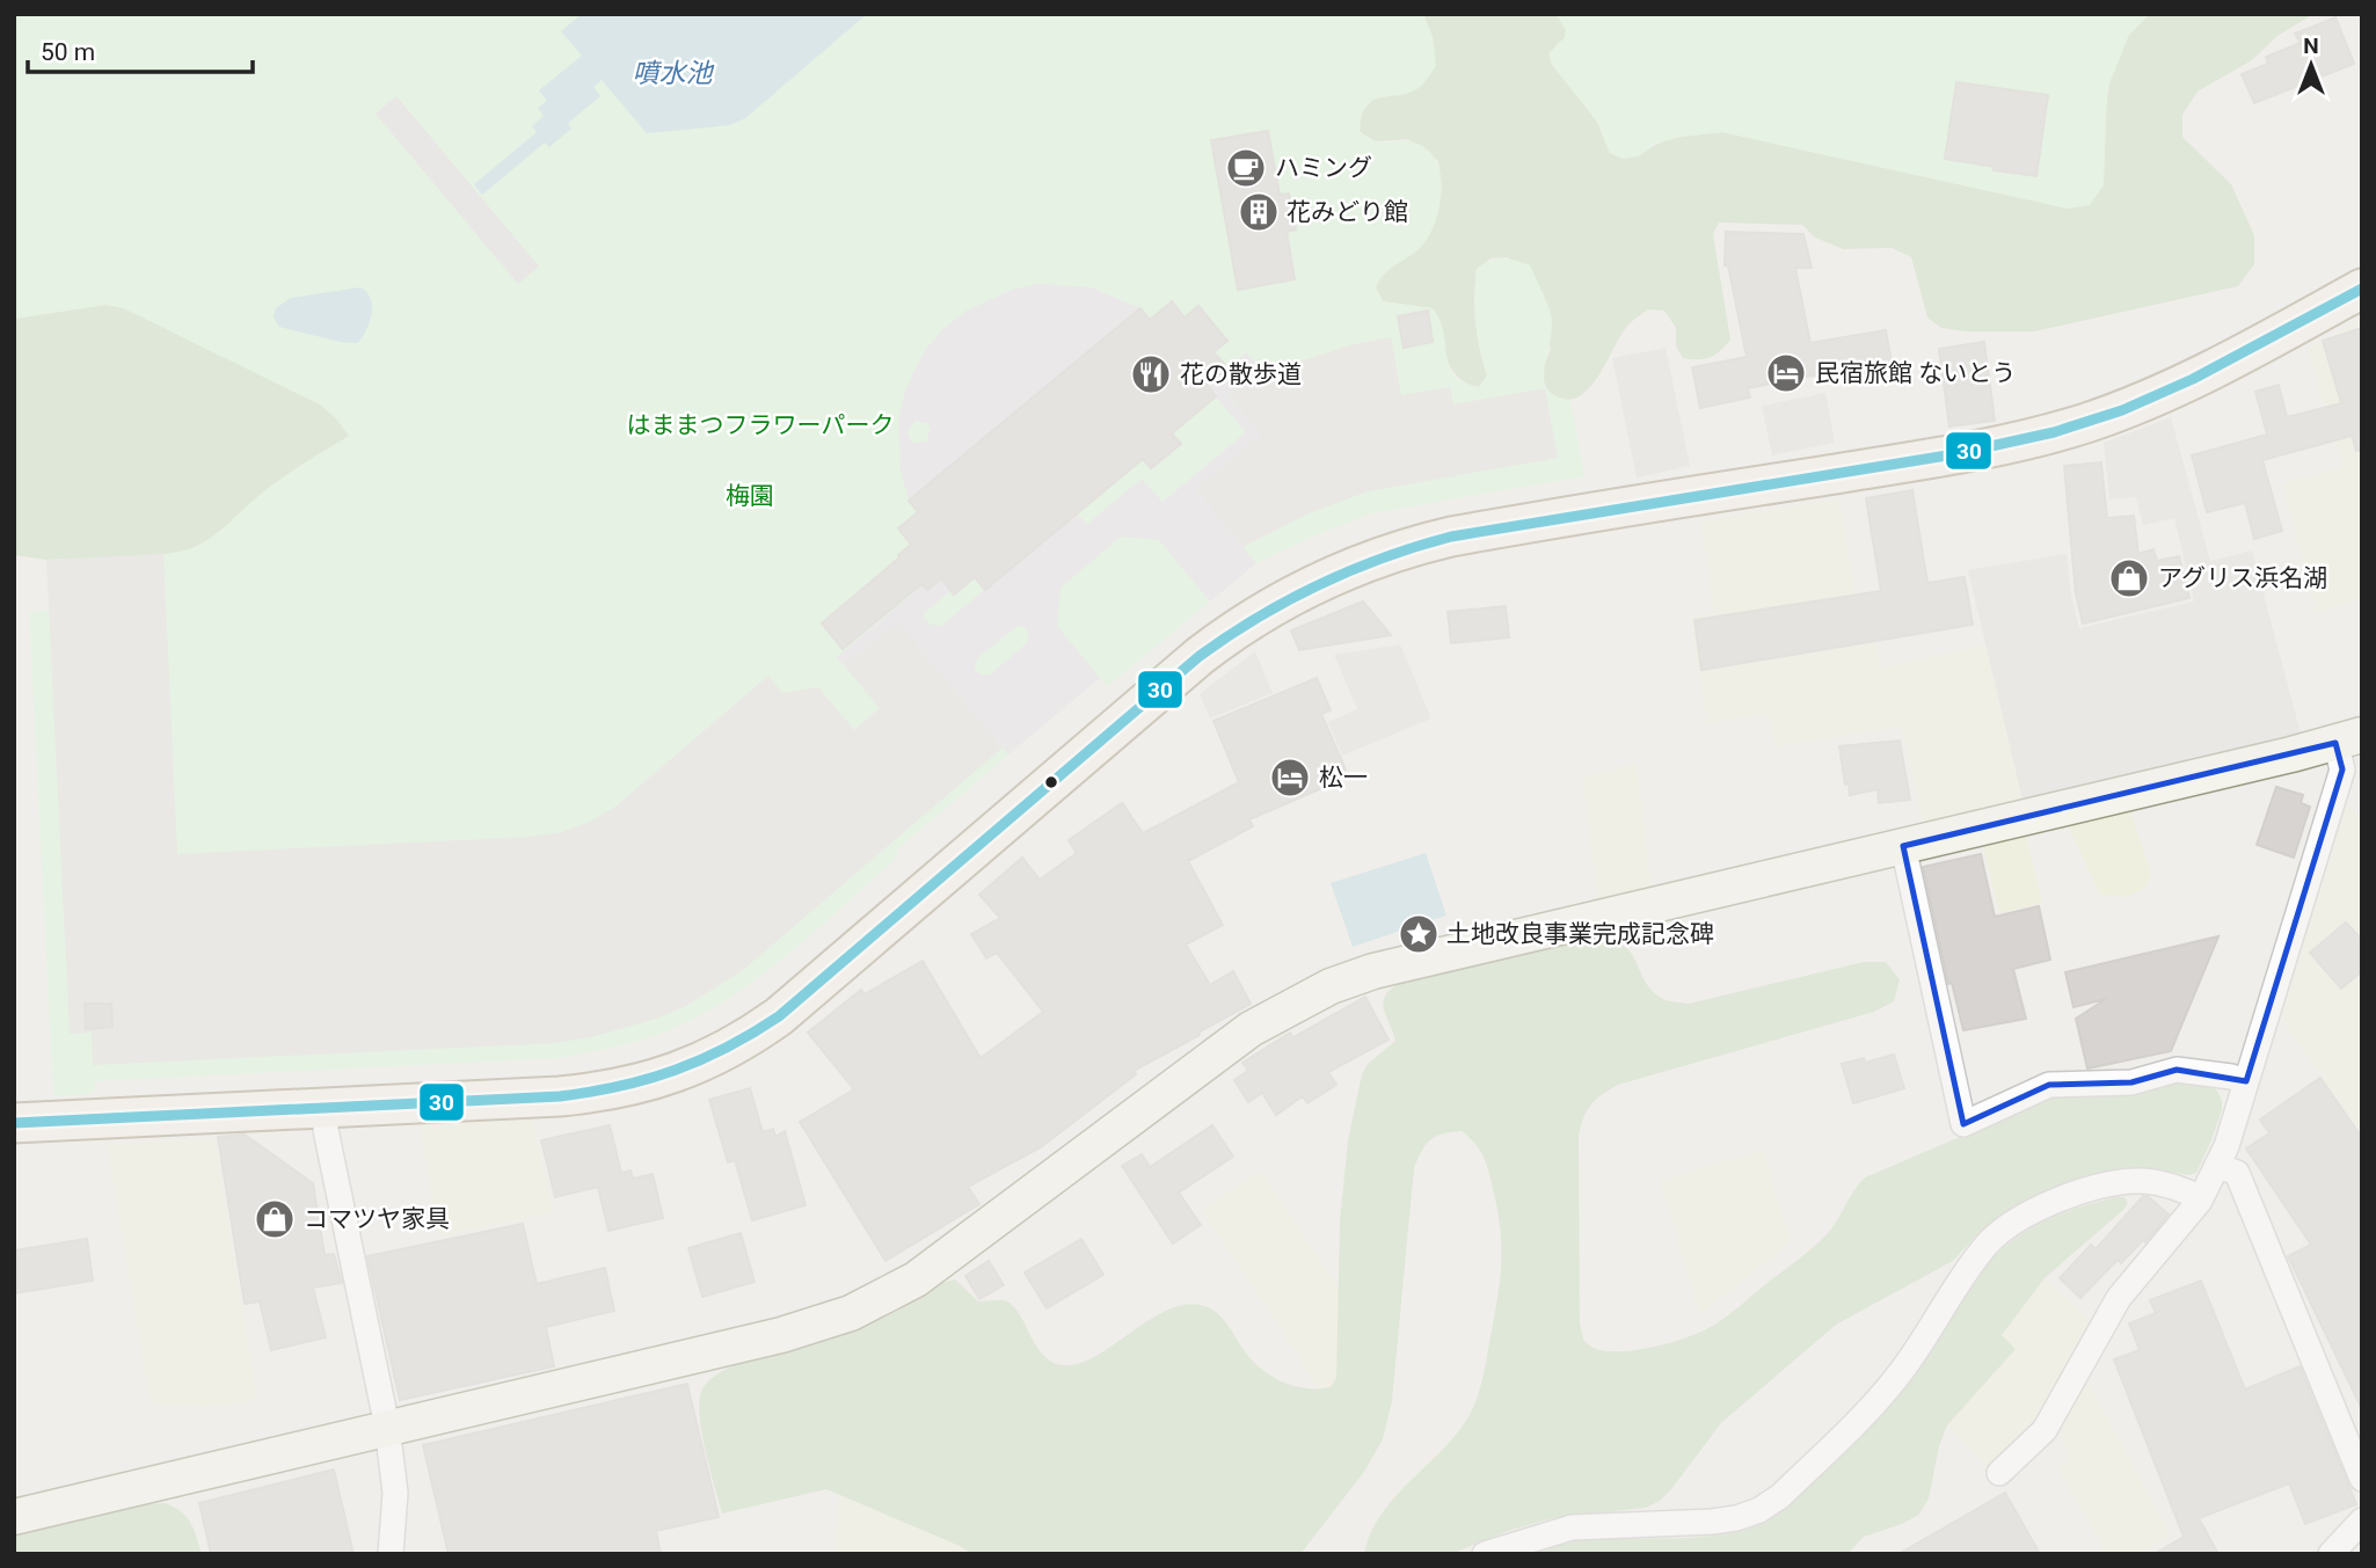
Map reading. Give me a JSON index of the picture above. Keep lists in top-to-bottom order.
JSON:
{
  "water": ["噴水池"],
  "parks": ["はままつフラワーパーク", "梅園"],
  "places": {
    "cafe": ["ハミング"],
    "building": ["花みどり館"],
    "hotel": ["民宿旅館 ないとう", "松一"],
    "restaurant": ["花の散歩道"],
    "shop": ["アグリス浜名湖", "コマツヤ家具"],
    "place": ["土地改良事業完成記念碑"]
  },
  "lines": ["transit line 30"],
  "scale_bar": "50 m",
  "north": "top"
}
